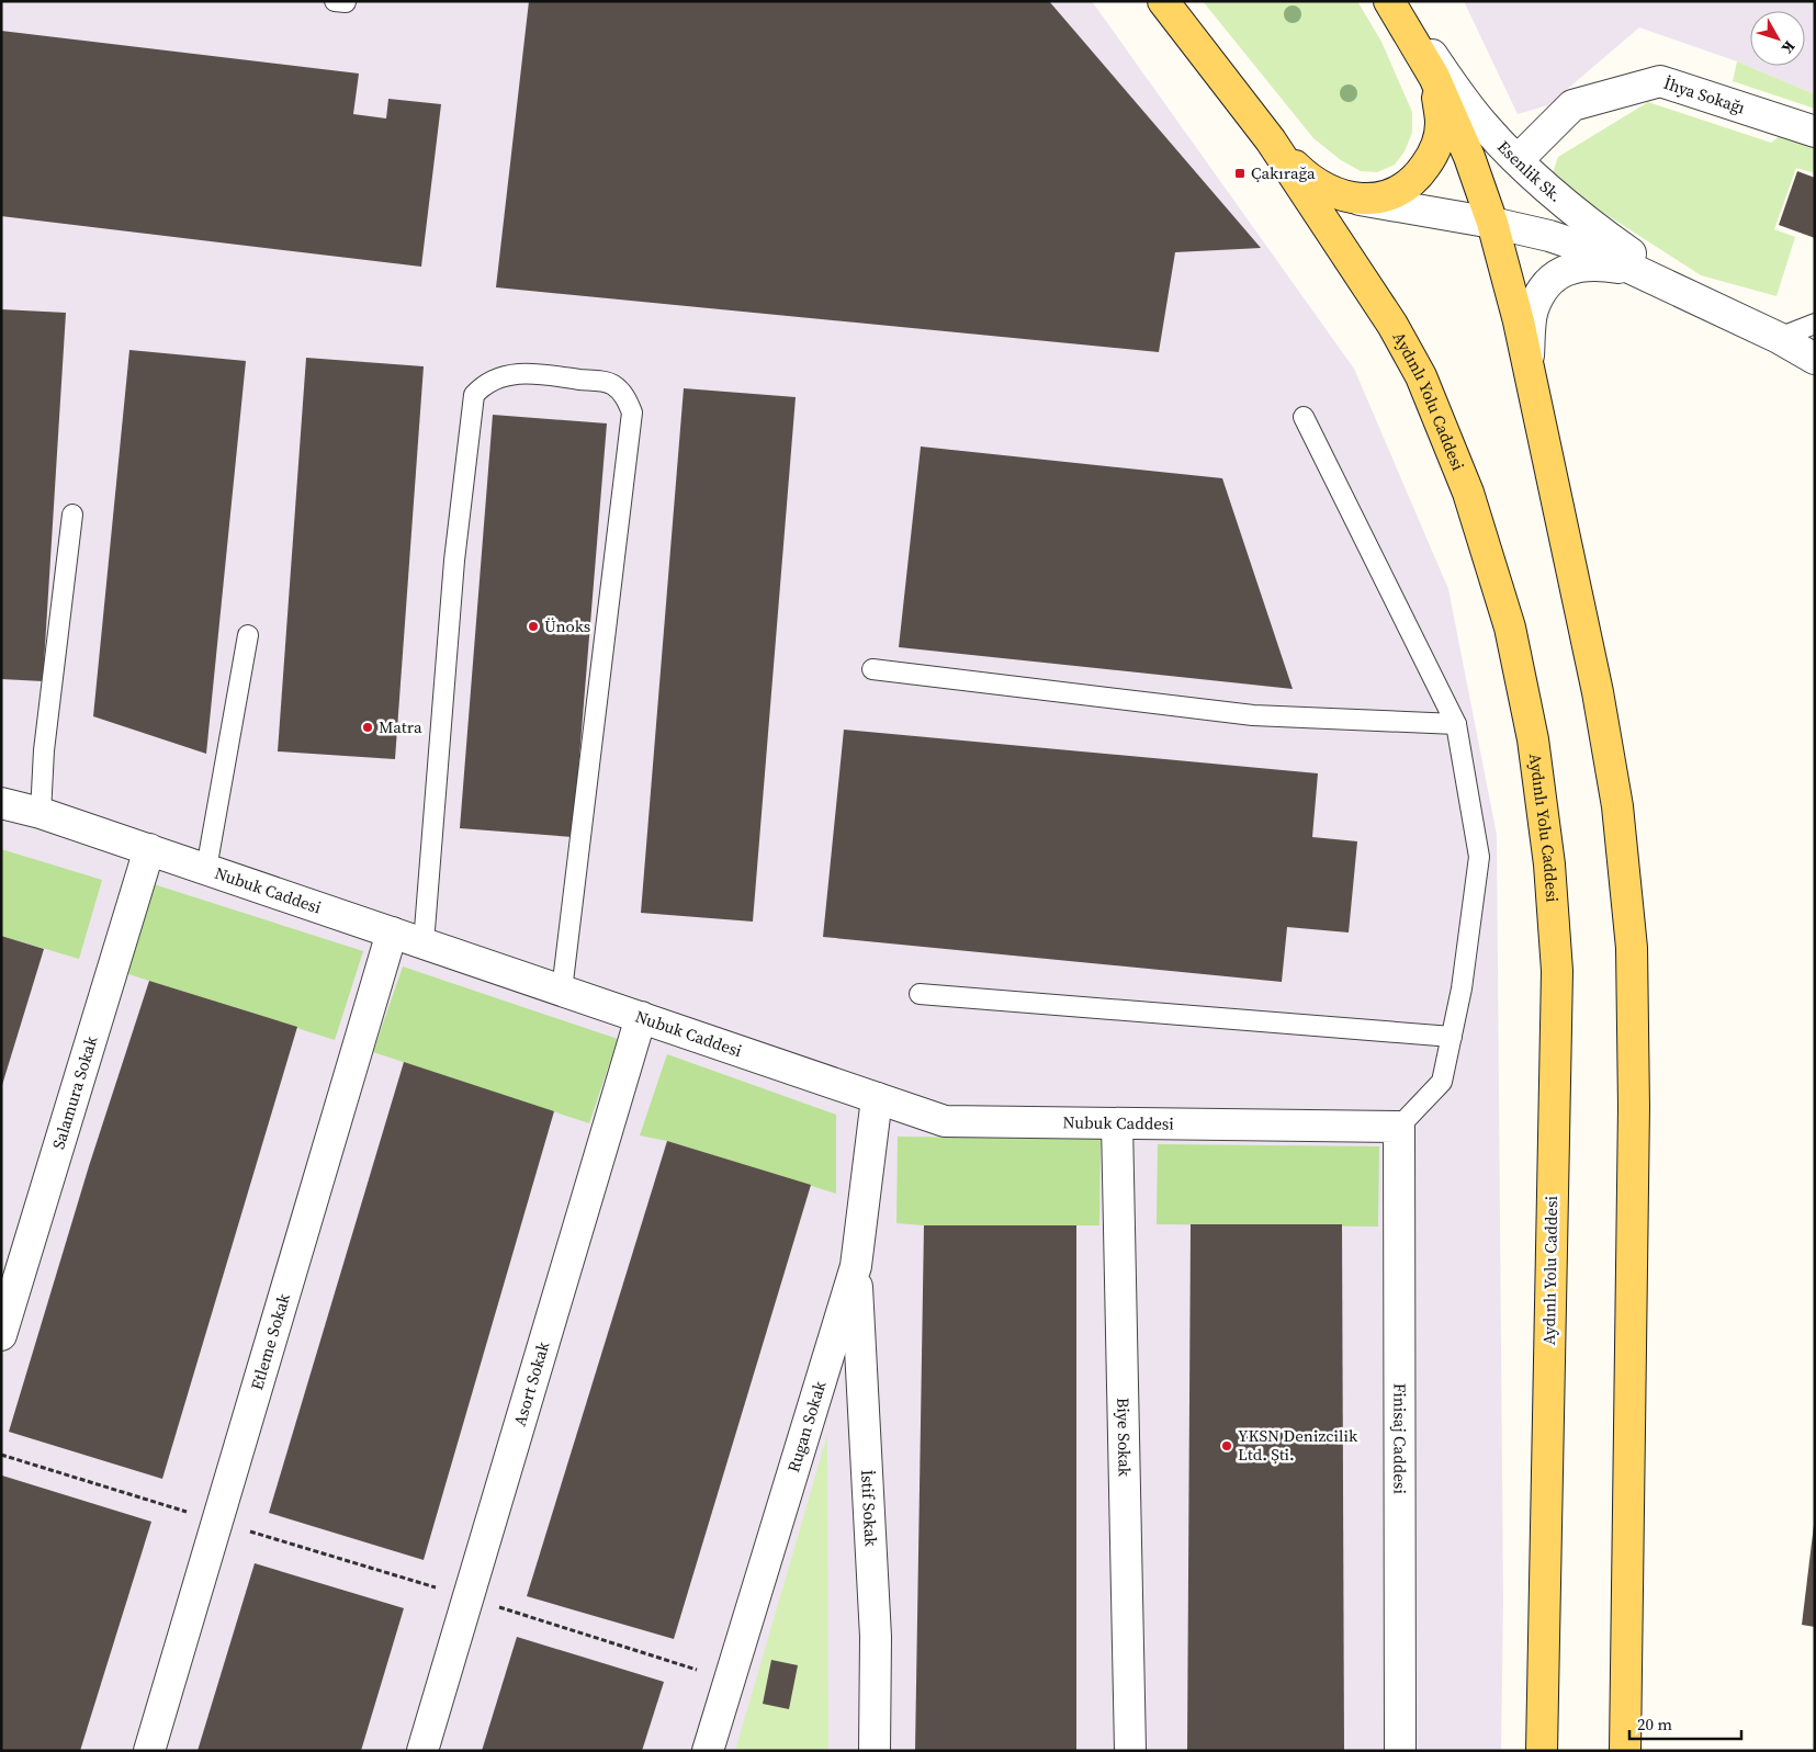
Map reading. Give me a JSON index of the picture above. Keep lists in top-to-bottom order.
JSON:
{
  "streets": {
    "main road": ["Aydınlı Yolu Caddesi"],
    "street": [
      "İhya Sokağı",
      "Esenlik Sk.",
      "Nubuk Caddesi",
      "Salamura Sokak",
      "Etleme Sokak",
      "Asort Sokak",
      "Rugan Sokak",
      "Biye Sokak",
      "Finisaj Caddesi",
      "İstif Sokak"
    ]
  },
  "crossings": [
    ["İhya Sokağı", "Esenlik Sk."],
    ["Nubuk Caddesi", "Salamura Sokak"],
    ["Nubuk Caddesi", "Etleme Sokak"],
    ["Nubuk Caddesi", "Asort Sokak"],
    ["Nubuk Caddesi", "Rugan Sokak"],
    ["Nubuk Caddesi", "Biye Sokak"],
    ["Nubuk Caddesi", "Finisaj Caddesi"],
    ["Rugan Sokak", "İstif Sokak"]
  ],
  "places": {
    "transit": ["Çakırağa"],
    "other": ["Ünoks", "Matra", "YKSN Denizcilik Ltd. Şti."]
  },
  "scale_bar": "20 m",
  "north": "bottom right"
}
